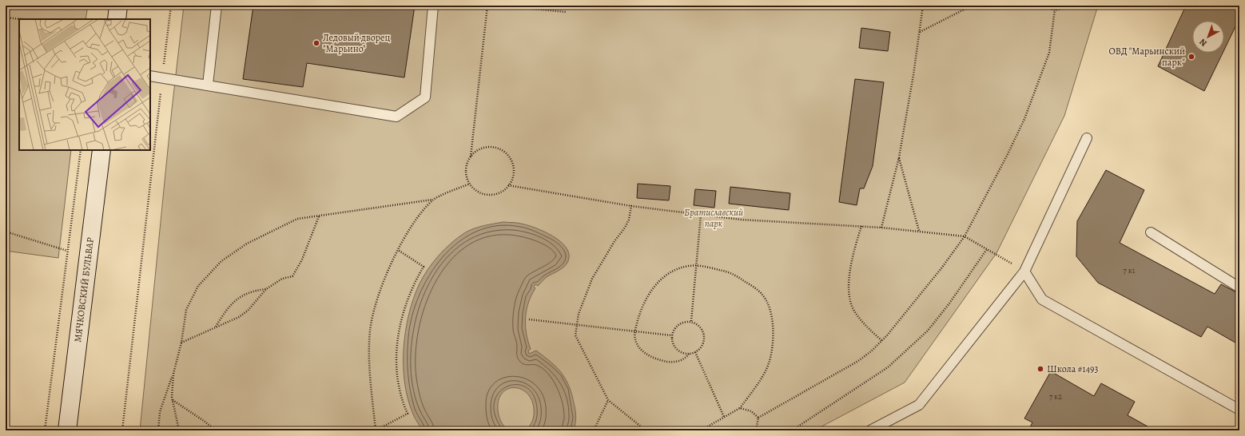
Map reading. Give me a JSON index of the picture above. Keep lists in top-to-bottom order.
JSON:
{
  "streets": {
    "street": ["МЯЧКОВСКИЙ БУЛЬВАР"]
  },
  "parks": ["Братиславский парк"],
  "places": ["Ледовый дворец \"Марьино\"", "ОВД \"Марьинский парк\"", "Школа #1493"],
  "house_numbers": ["7 к1", "7 к2"],
  "north": "bottom left"
}
